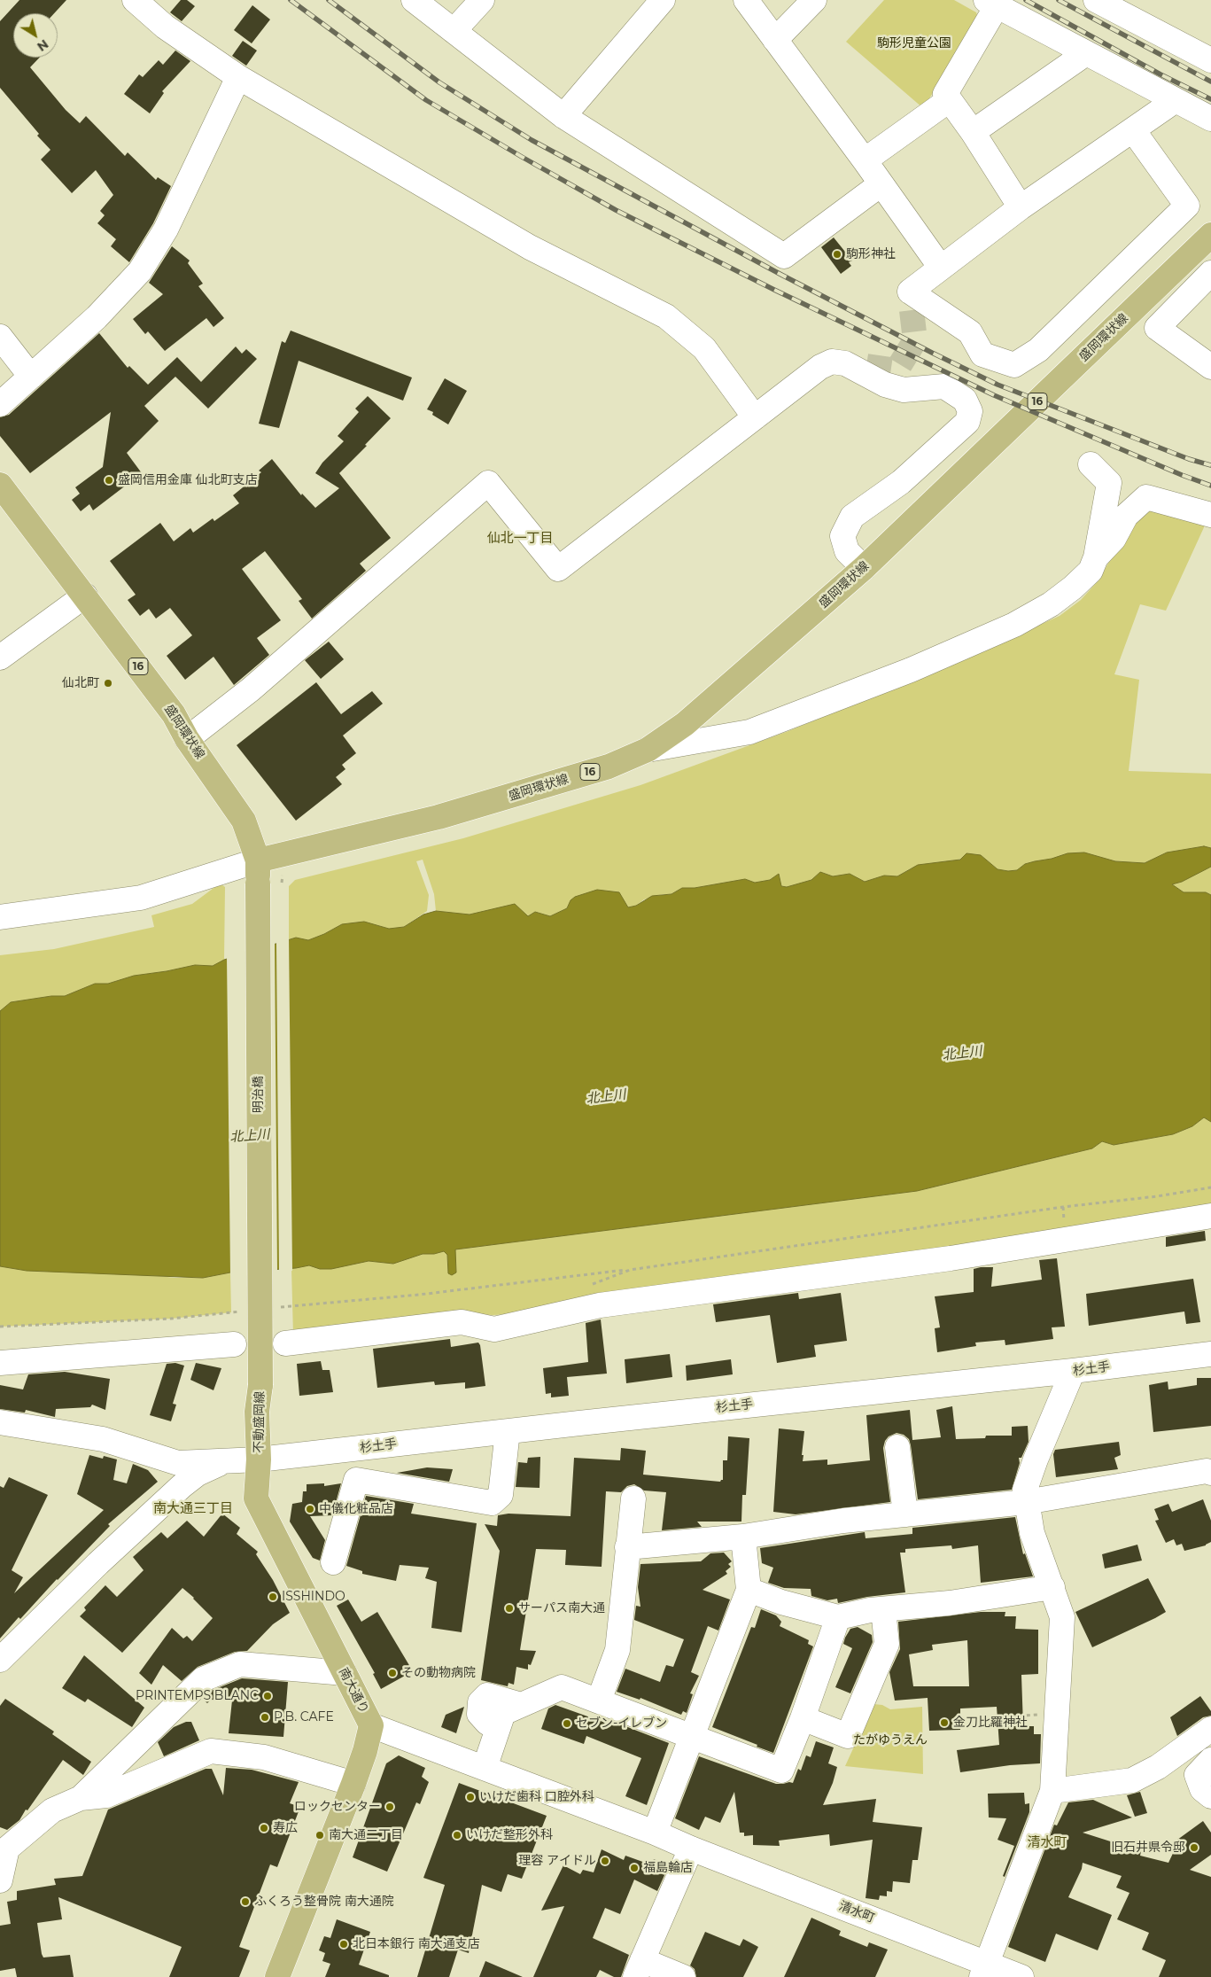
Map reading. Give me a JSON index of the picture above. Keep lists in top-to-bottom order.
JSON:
{
  "streets": {
    "main road": [
      "盛岡環状線",
      "16",
      "明治橋",
      "不動盛岡線",
      "南大通り"
    ],
    "street": ["杉土手", "清水町"]
  },
  "crossings": [
    ["盛岡環状線", "明治橋"],
    ["明治橋", "不動盛岡線"],
    ["杉土手", "不動盛岡線"],
    ["杉土手", "南大通り"],
    ["不動盛岡線", "南大通り"],
    ["南大通り", "清水町"]
  ],
  "districts": ["仙北一丁目", "南大通三丁目", "清水町"],
  "water": ["北上川"],
  "parks": ["駒形児童公園", "たがゆうえん"],
  "places": [
    "駒形神社",
    "盛岡信用金庫 仙北町支店",
    "仙北町",
    "中儀化粧品店",
    "ISSHINDO",
    "サーパス南大通",
    "その動物病院",
    "PRINTEMPS BLANC",
    "P.B. CAFE",
    "金刀比羅神社",
    "セブン-イレブン",
    "いけだ歯科 口腔外科",
    "ロックセンター",
    "寿広",
    "南大通二丁目",
    "いけだ整形外科",
    "旧石井県令邸",
    "理容 アイドル",
    "福島輪店",
    "ふくろう整骨院 南大通院",
    "北日本銀行 南大通支店"
  ],
  "north": "bottom right"
}
